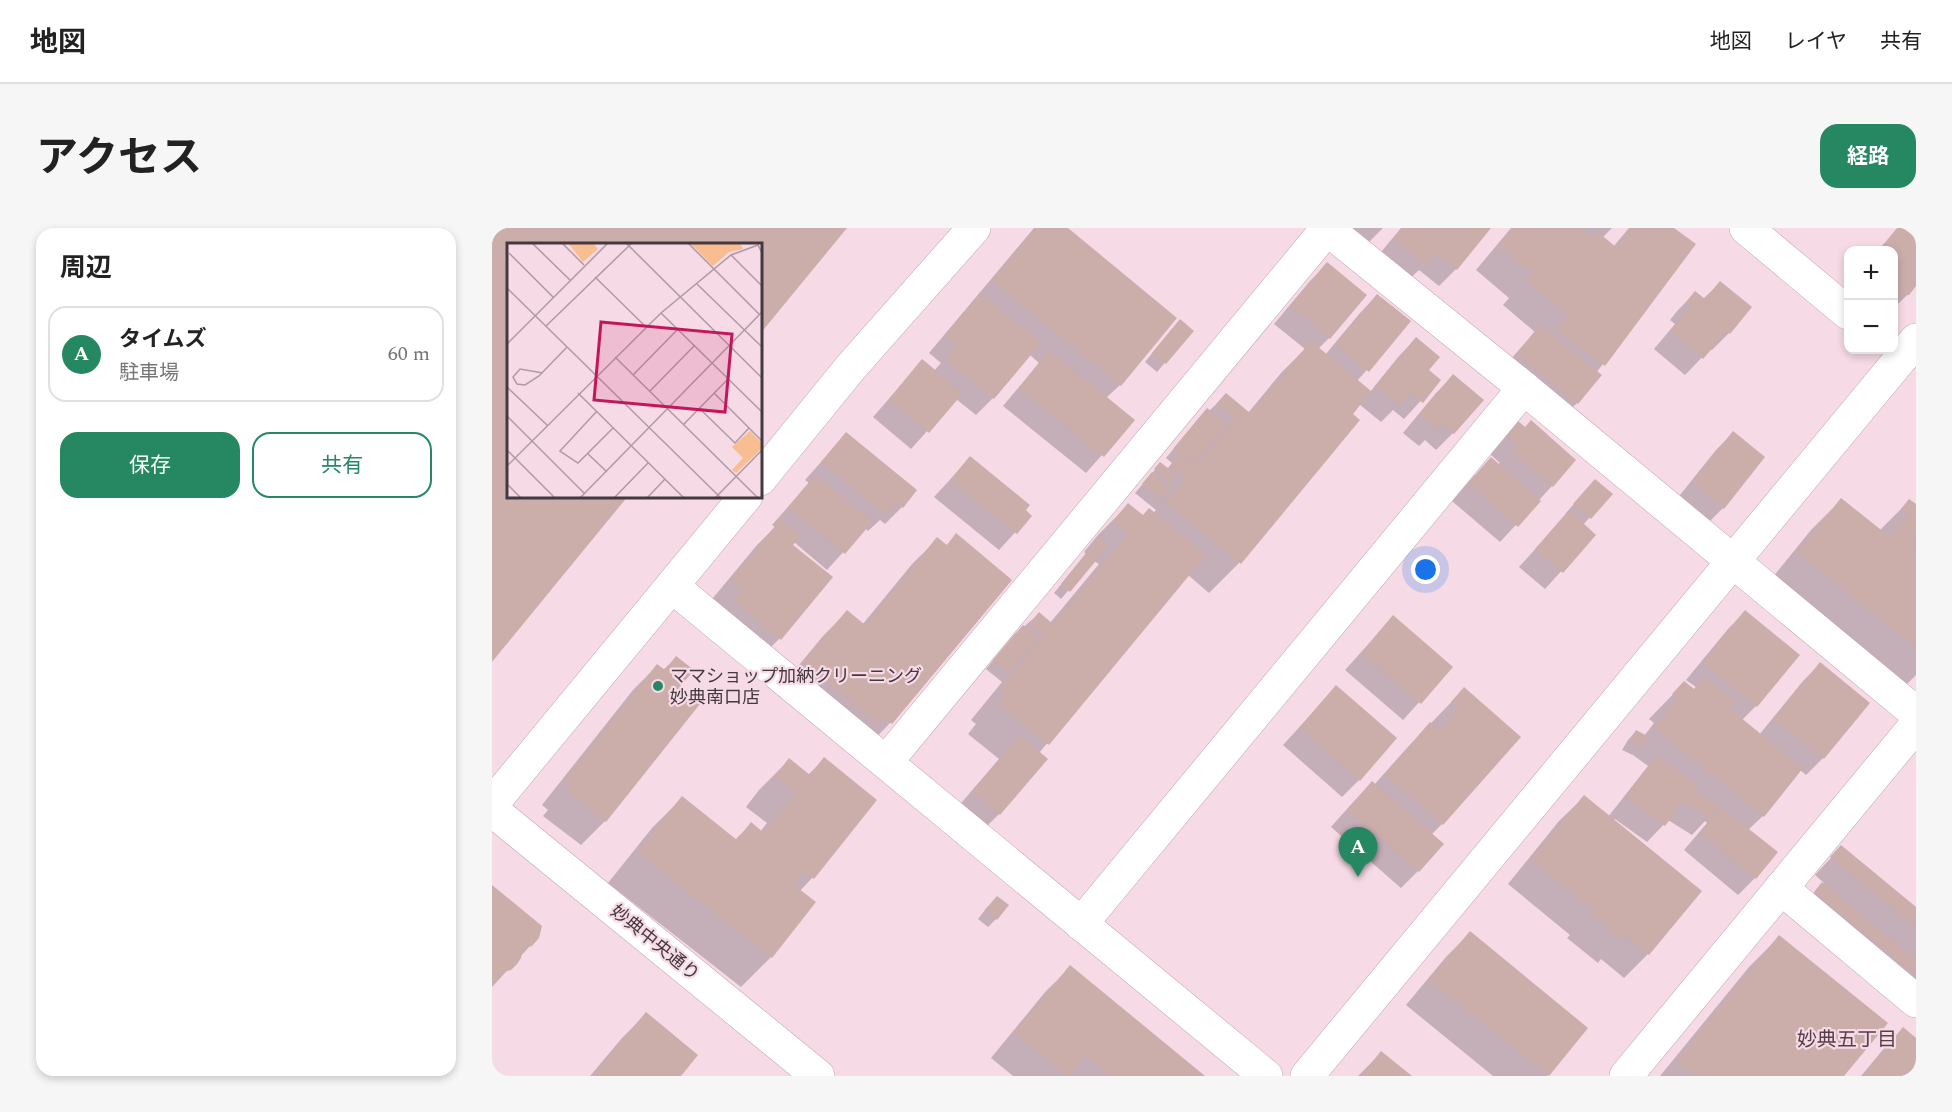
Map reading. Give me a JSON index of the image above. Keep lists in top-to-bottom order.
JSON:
{
  "streets": {
    "street": ["妙典中央通り"]
  },
  "districts": ["妙典五丁目"],
  "places": ["ママショップ加納クリーニング 妙典南口店"],
  "page": {
    "header": "地図",
    "nav": ["地図", "レイヤ", "共有"],
    "title": "アクセス",
    "buttons": [
      "経路",
      ["保存", "共有"]
    ],
    "heading": "周辺",
    "map_buttons": ["+", "−"],
    "list": [
      {
        "mark": "A",
        "name": "タイムズ",
        "note": "駐車場",
        "value": "60 m"
      }
    ],
    "pins": "A"
  }
}
